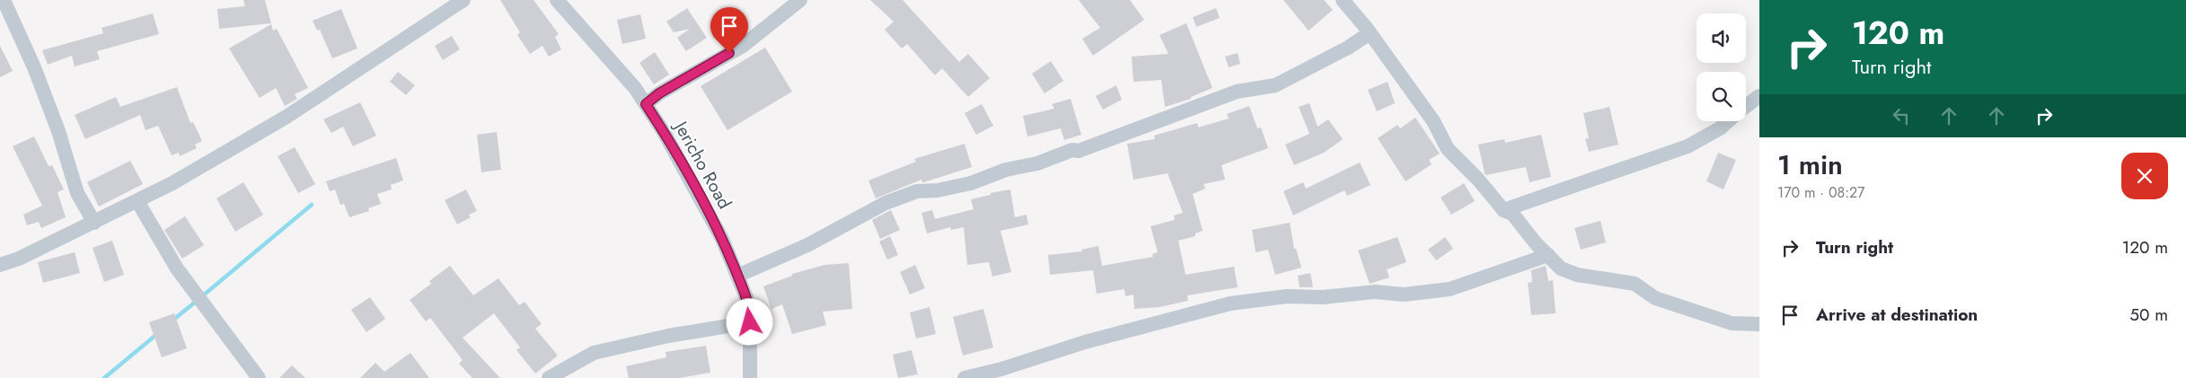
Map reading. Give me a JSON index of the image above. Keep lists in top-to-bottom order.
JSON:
{
  "streets": {
    "street": ["Jericho Road"]
  },
  "page": {
    "turn": ["120 m", "Turn right"],
    "heading": ["1 min", "170 m · 08:27"],
    "list": [
      {
        "name": "Turn right",
        "value": "120 m"
      },
      {
        "name": "Arrive at destination",
        "value": "50 m"
      }
    ]
  }
}
